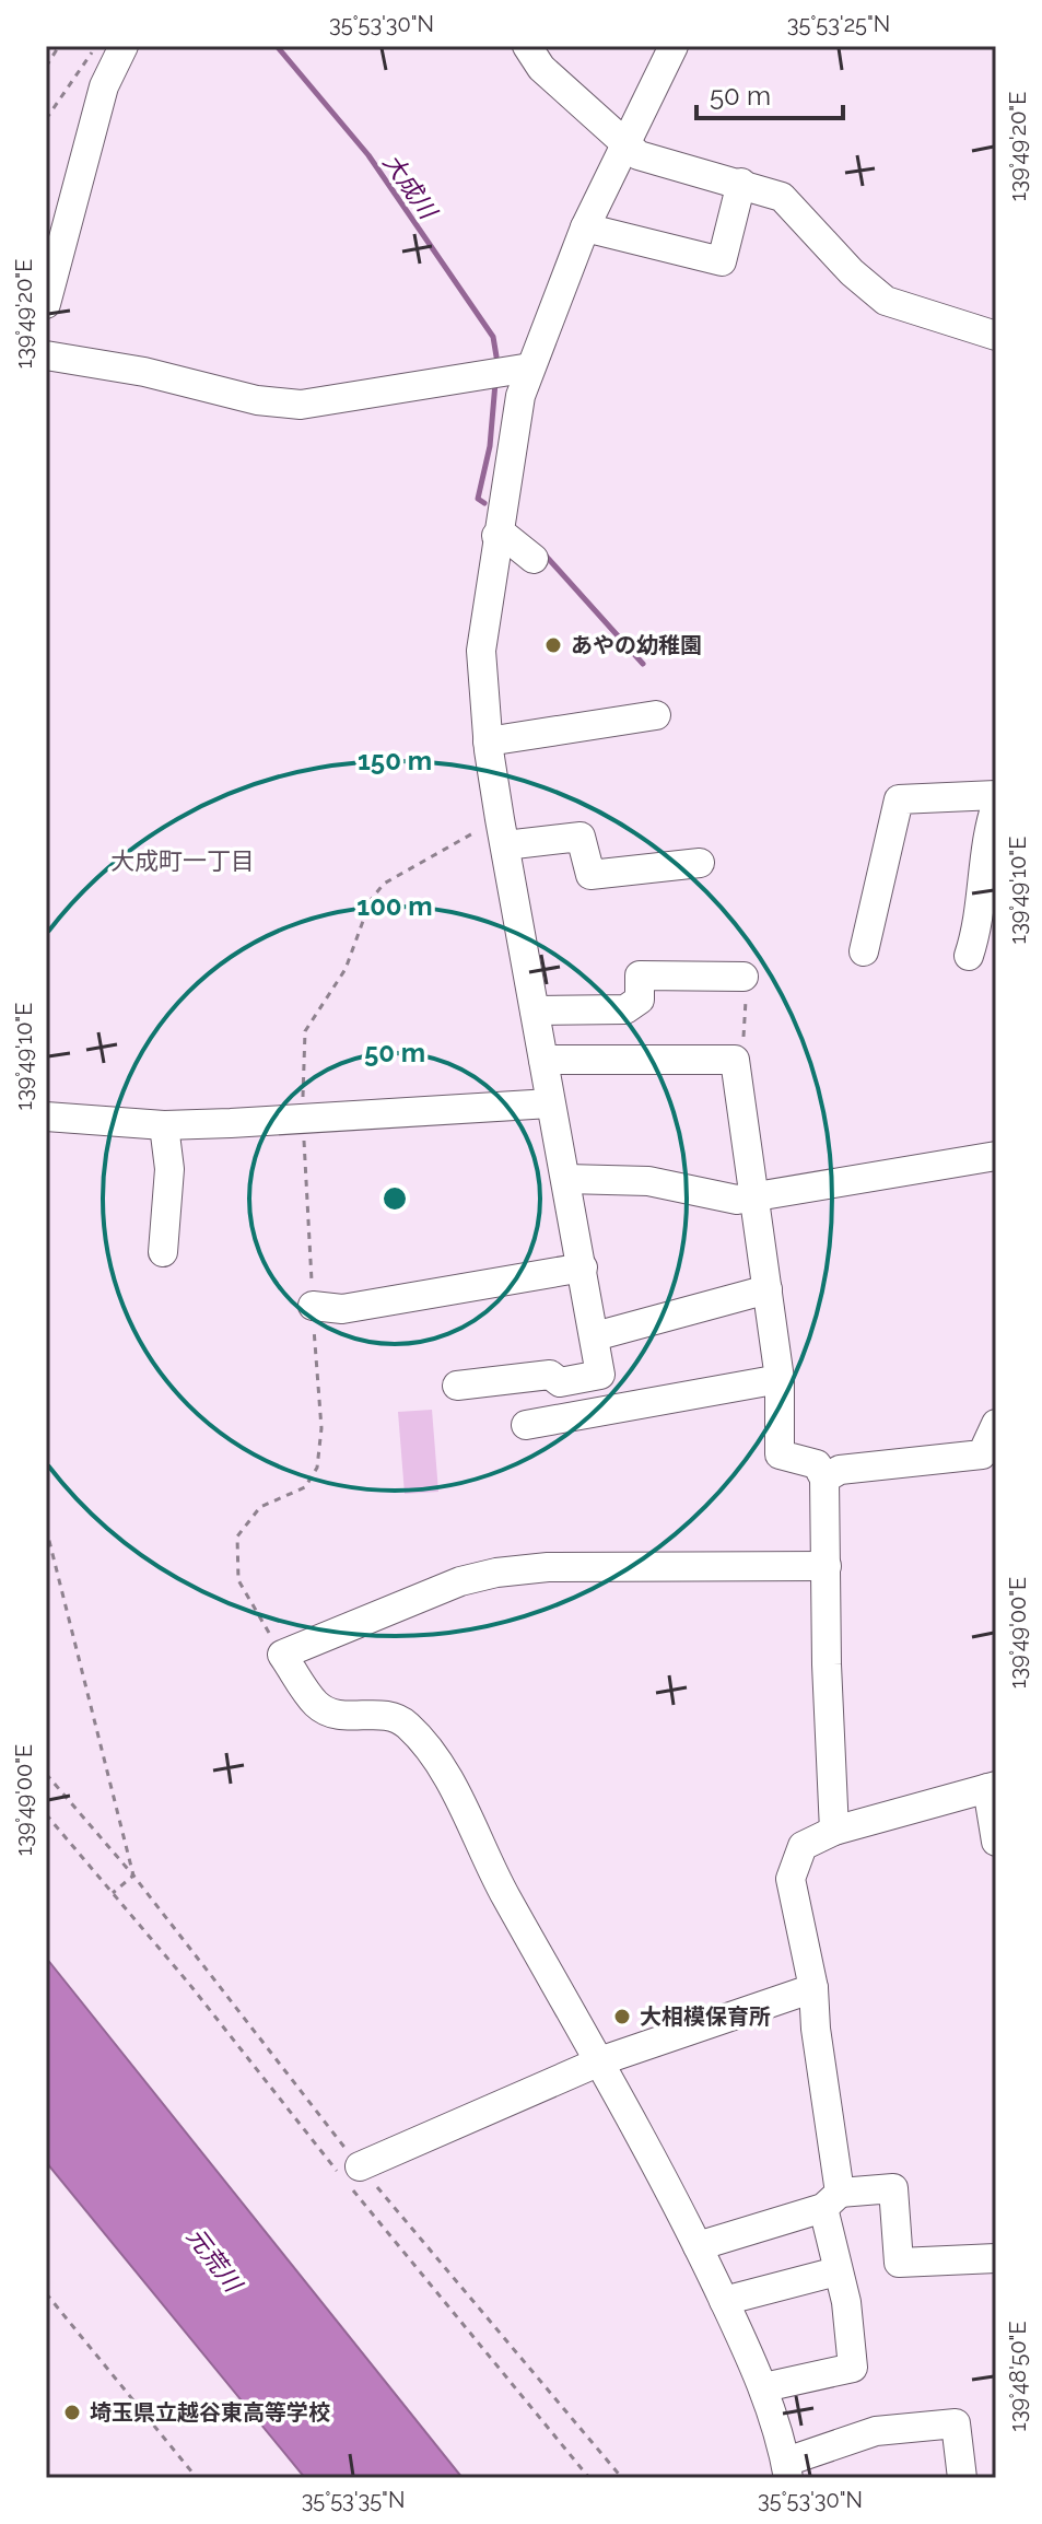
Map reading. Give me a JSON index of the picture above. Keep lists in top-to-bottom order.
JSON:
{
  "districts": ["大成町一丁目"],
  "water": ["大成川", "元荒川"],
  "places": ["あやの幼稚園", "大相模保育所", "埼玉県立越谷東高等学校"],
  "scale_bar": "50 m",
  "coordinates": [
    "35°53'30\"N",
    "35°53'25\"N",
    "139°49'20\"E",
    "139°49'10\"E",
    "139°49'00\"E",
    "139°48'50\"E",
    "35°53'35\"N"
  ],
  "rings": ["150 m", "100 m", "50 m"]
}
